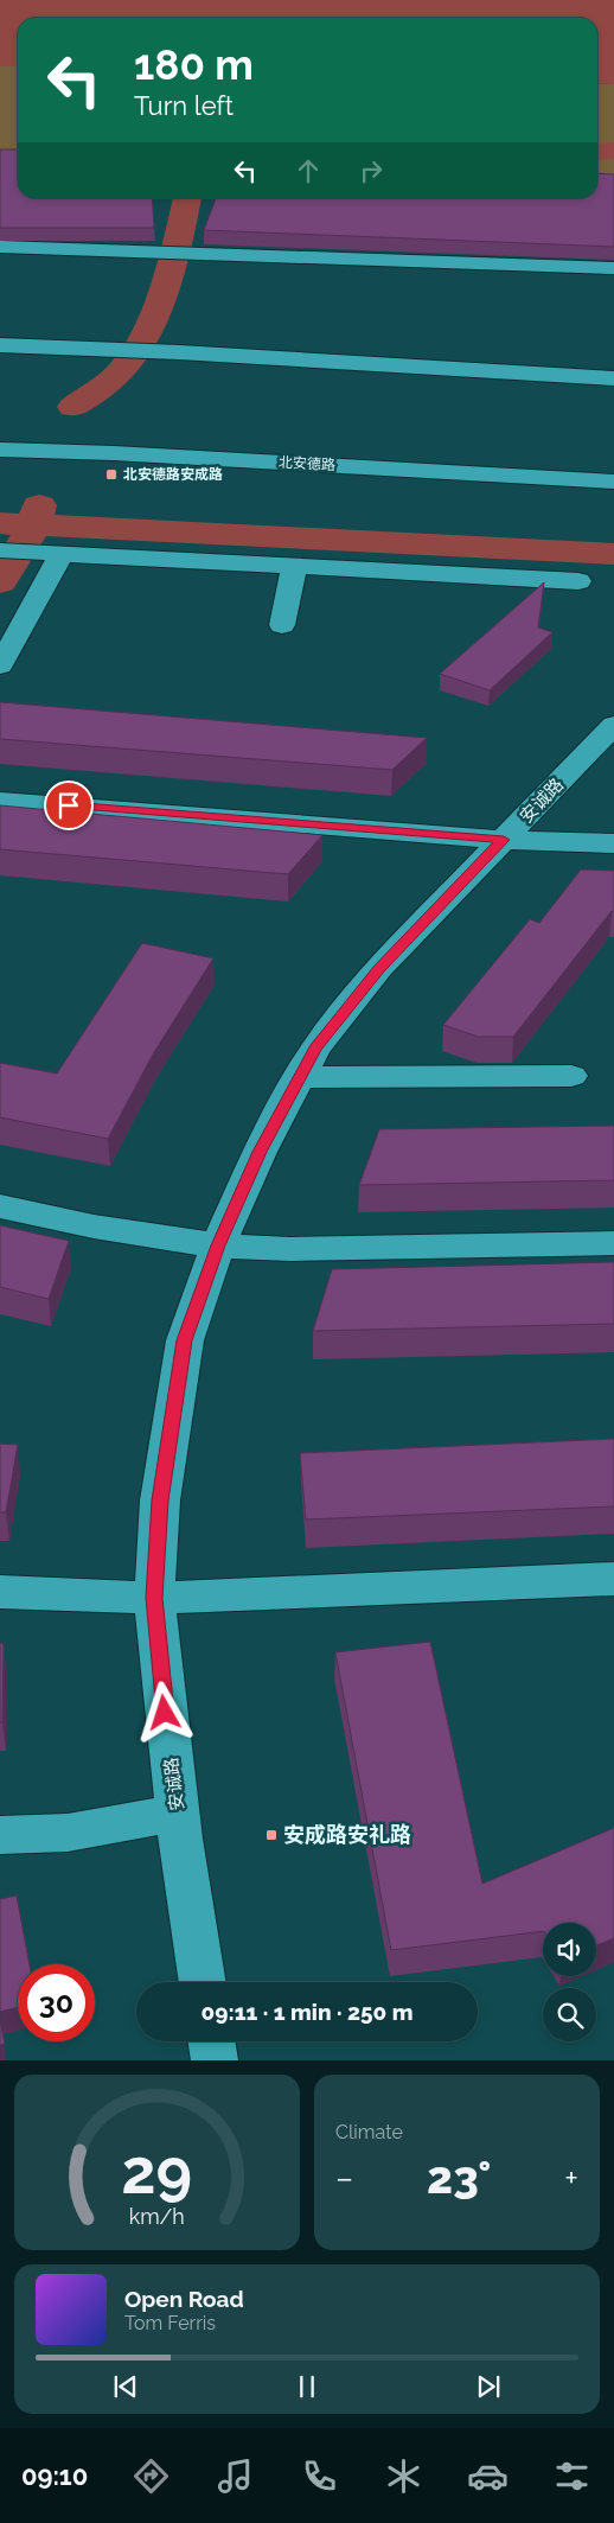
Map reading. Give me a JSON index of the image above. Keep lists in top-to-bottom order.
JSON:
{
  "streets": {
    "street": ["北安德路", "安诚路"]
  },
  "places": {
    "transit": ["北安德路安成路", "安成路安礼路"]
  },
  "page": {
    "turn": ["180 m", "Turn left"],
    "limit": "30",
    "trip": "09:11 · 1 min · 250 m",
    "tile": "Climate",
    "heat": ["−", "23°", "+"],
    "song": ["Open Road", "Tom Ferris"],
    "tabs": "09:10",
    "gauge": ["29", "km/h"]
  }
}
